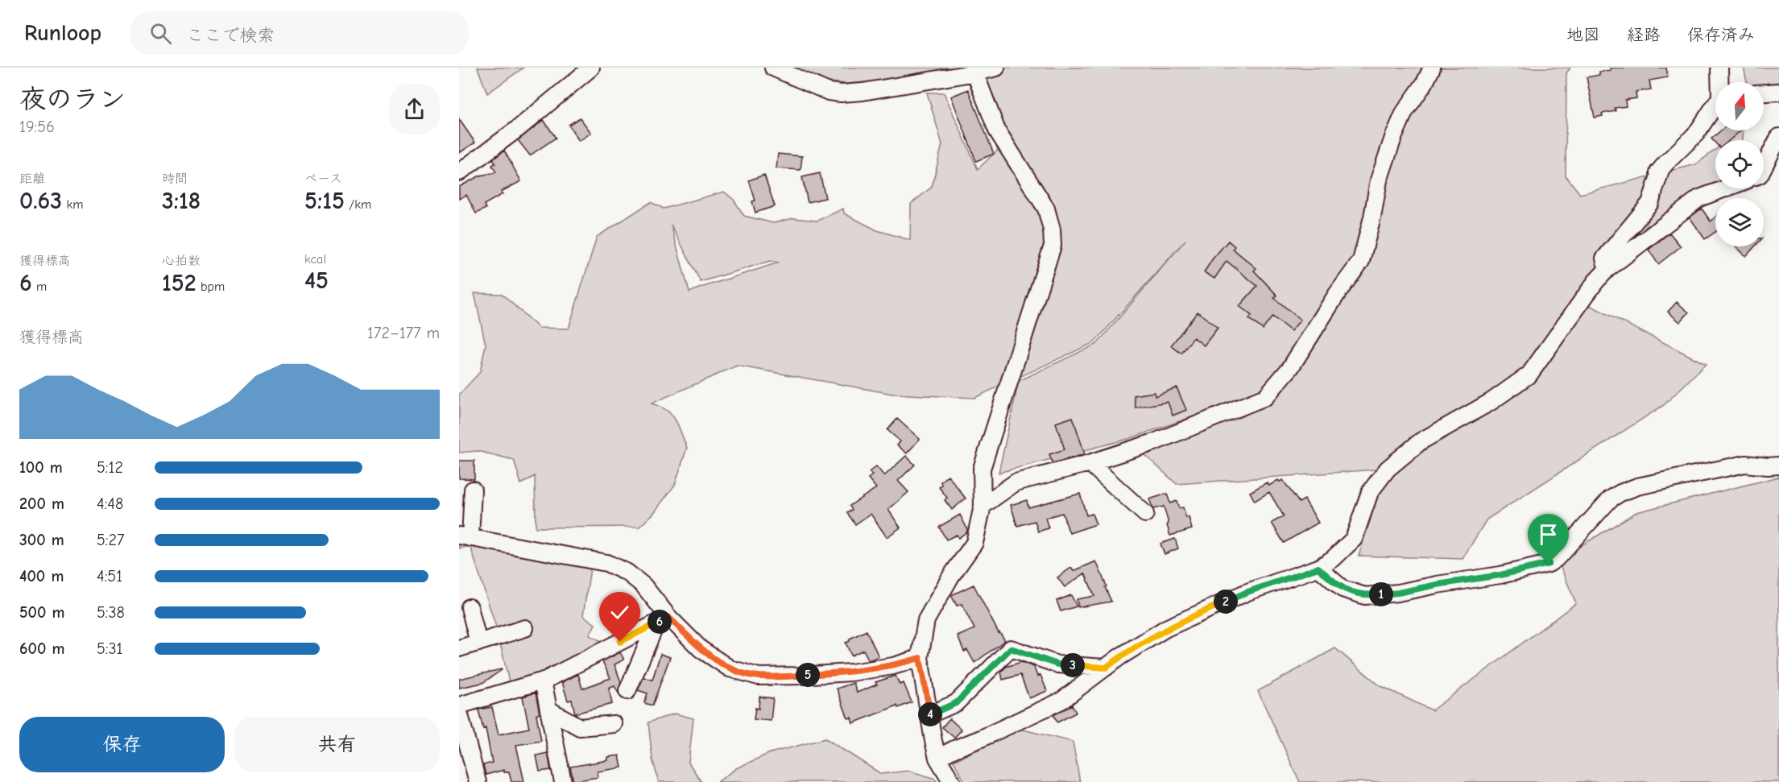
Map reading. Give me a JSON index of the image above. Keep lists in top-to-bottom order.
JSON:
{
  "north": "top",
  "page": {
    "header": "Runloop",
    "search": "ここで検索",
    "nav": ["地図", "経路", "保存済み"],
    "heading": ["夜のラン", "19:56"],
    "stats": [
      ["距離", "0.63 km"],
      ["時間", "3:18"],
      ["ペース", "5:15 /km"],
      ["獲得標高", "6 m"],
      ["心拍数", "152 bpm"],
      ["kcal", "45"]
    ],
    "chart": ["獲得標高", "172–177 m"],
    "list": [
      {
        "name": "100 m",
        "note": "5:12"
      },
      {
        "name": "200 m",
        "note": "4:48"
      },
      {
        "name": "300 m",
        "note": "5:27"
      },
      {
        "name": "400 m",
        "note": "4:51"
      },
      {
        "name": "500 m",
        "note": "5:38"
      },
      {
        "name": "600 m",
        "note": "5:31"
      }
    ],
    "pins": [
      "1",
      "2",
      "6",
      "3",
      "5",
      "4"
    ],
    "buttons": ["保存", "共有"]
  }
}
